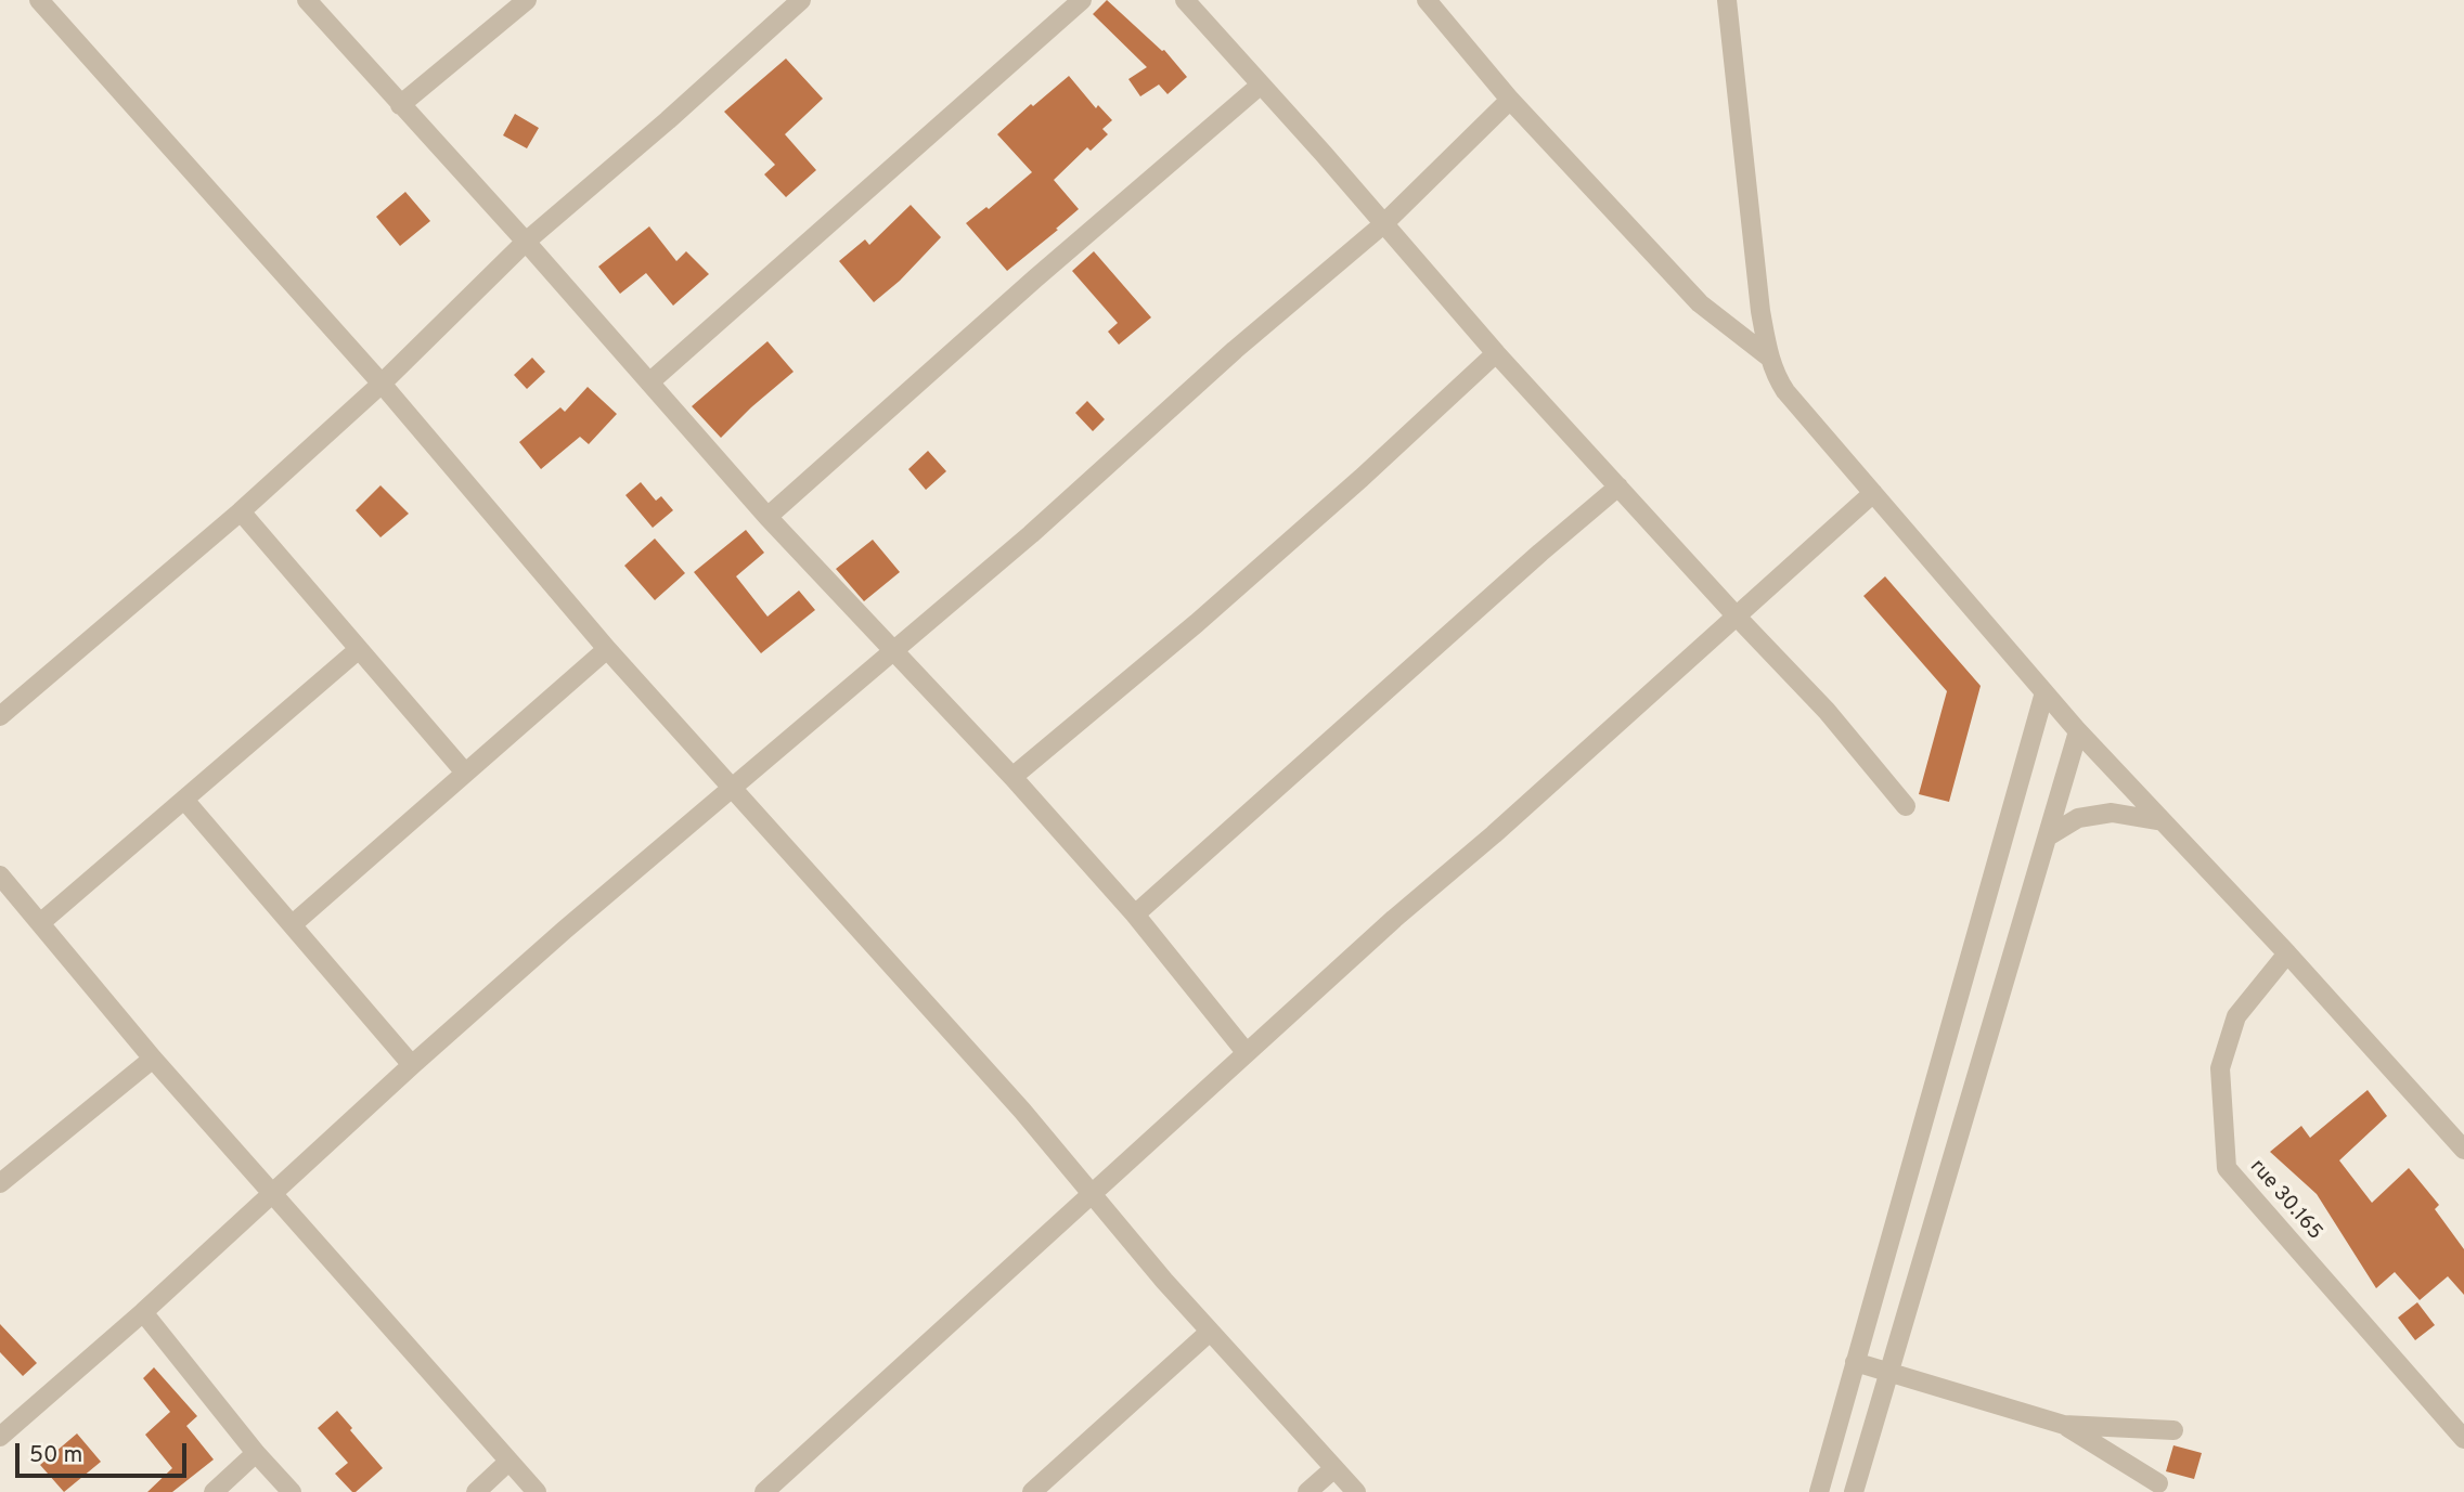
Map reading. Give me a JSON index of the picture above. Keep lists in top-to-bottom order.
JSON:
{
  "streets": {
    "street": ["rue 30.165"]
  },
  "scale_bar": "50 m"
}
